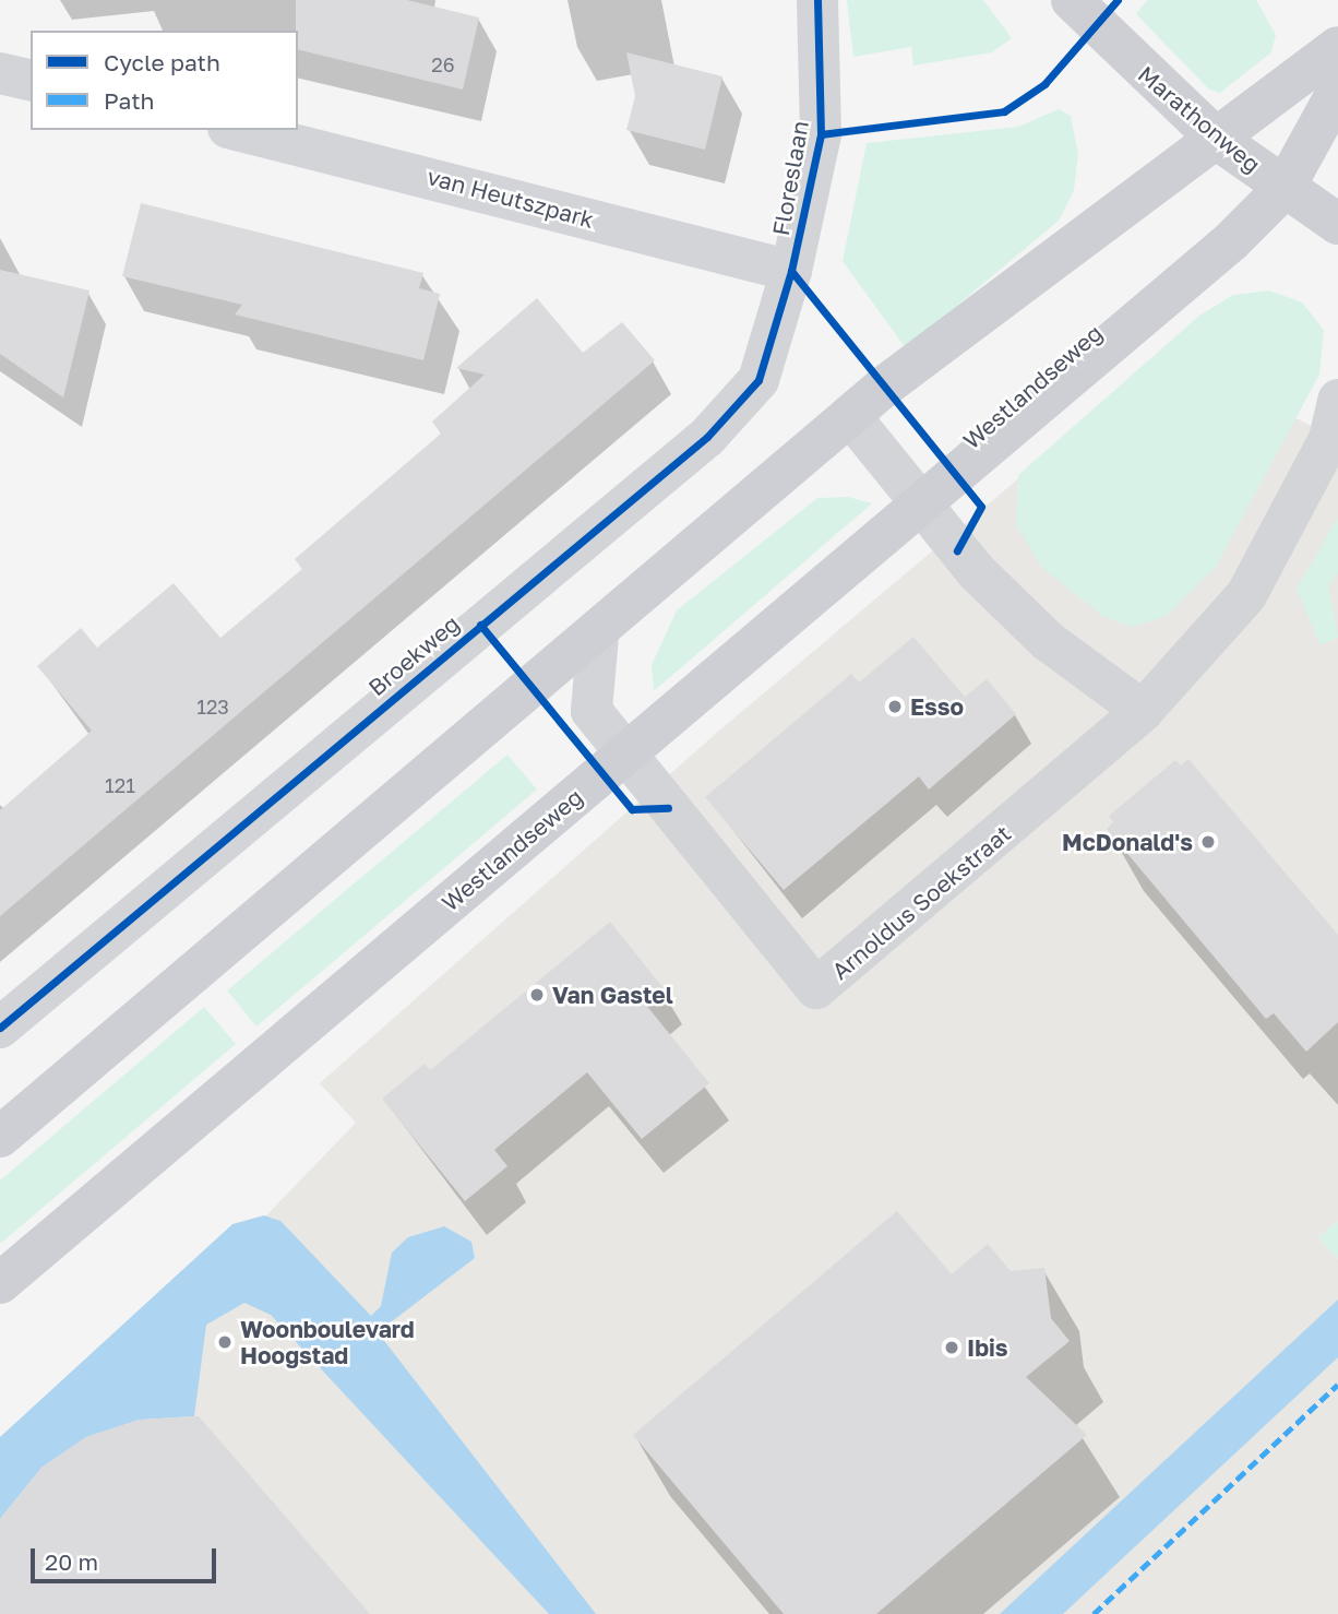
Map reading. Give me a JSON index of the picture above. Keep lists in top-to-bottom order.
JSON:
{
  "streets": {
    "main road": ["Marathonweg", "Westlandseweg"],
    "street": [
      "Floreslaan",
      "van Heutszpark",
      "Broekweg",
      "Arnoldus Soekstraat"
    ]
  },
  "crossings": [
    ["Marathonweg", "Westlandseweg"],
    ["Floreslaan", "van Heutszpark"],
    ["Floreslaan", "Broekweg"],
    ["van Heutszpark", "Broekweg"],
    ["Westlandseweg", "Arnoldus Soekstraat"]
  ],
  "places": [
    "Esso",
    "McDonald's",
    "Van Gastel",
    "Woonboulevard Hoogstad",
    "Ibis"
  ],
  "house_numbers": ["26", "123", "121"],
  "legend": ["Cycle path", "Path"],
  "scale_bar": "20 m"
}
